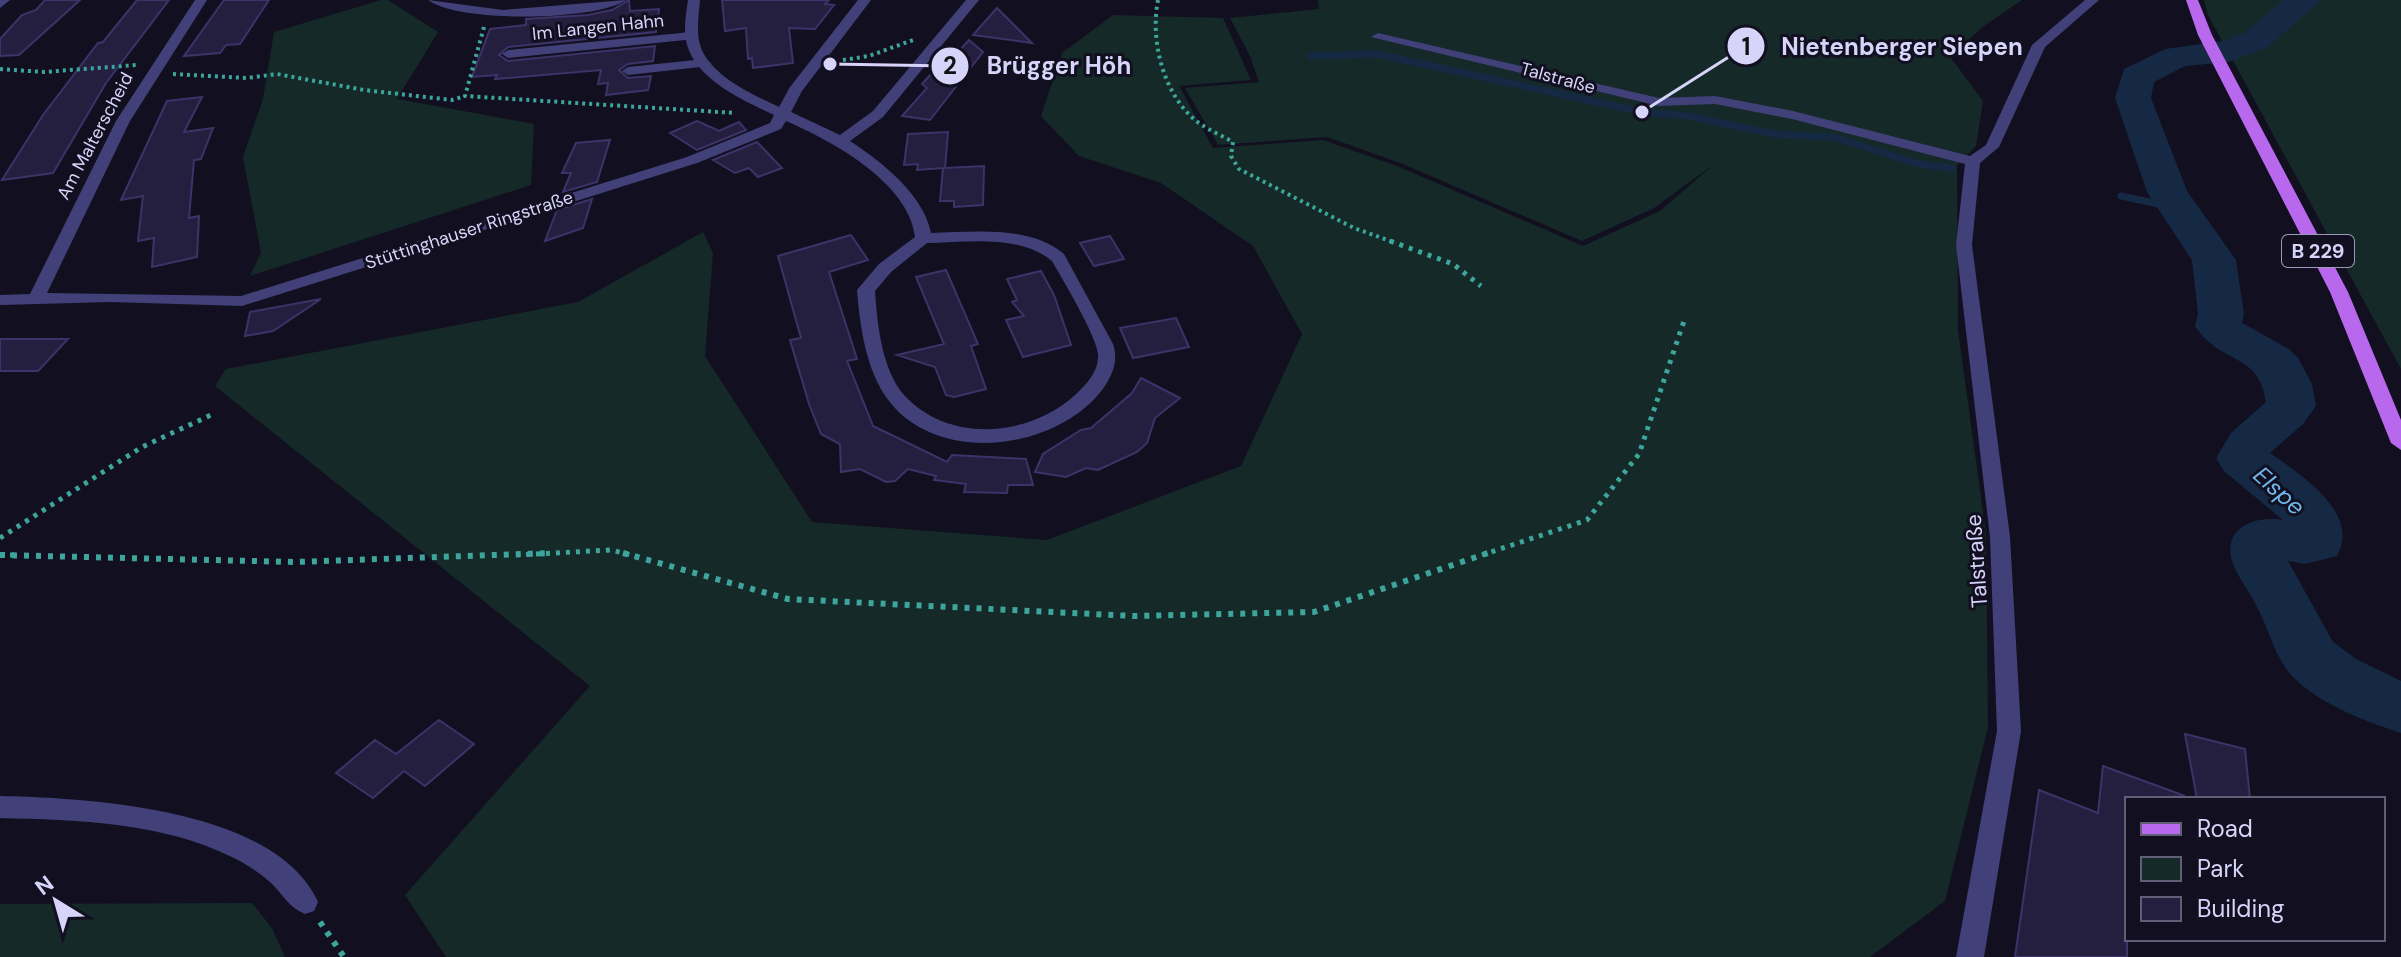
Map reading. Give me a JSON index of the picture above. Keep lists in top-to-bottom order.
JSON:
{
  "streets": {
    "main road": ["B 229"],
    "street": [
      "Im Langen Hahn",
      "Talstraße",
      "Am Malterscheid",
      "Stüttinghauser Ringstraße"
    ]
  },
  "crossings": [
    ["Im Langen Hahn", "Stüttinghauser Ringstraße"],
    ["Am Malterscheid", "Stüttinghauser Ringstraße"]
  ],
  "water": ["Elspe"],
  "places": ["Brügger Höh", "Nietenberger Siepen"],
  "legend": ["Road", "Park", "Building"],
  "north": "top left"
}
